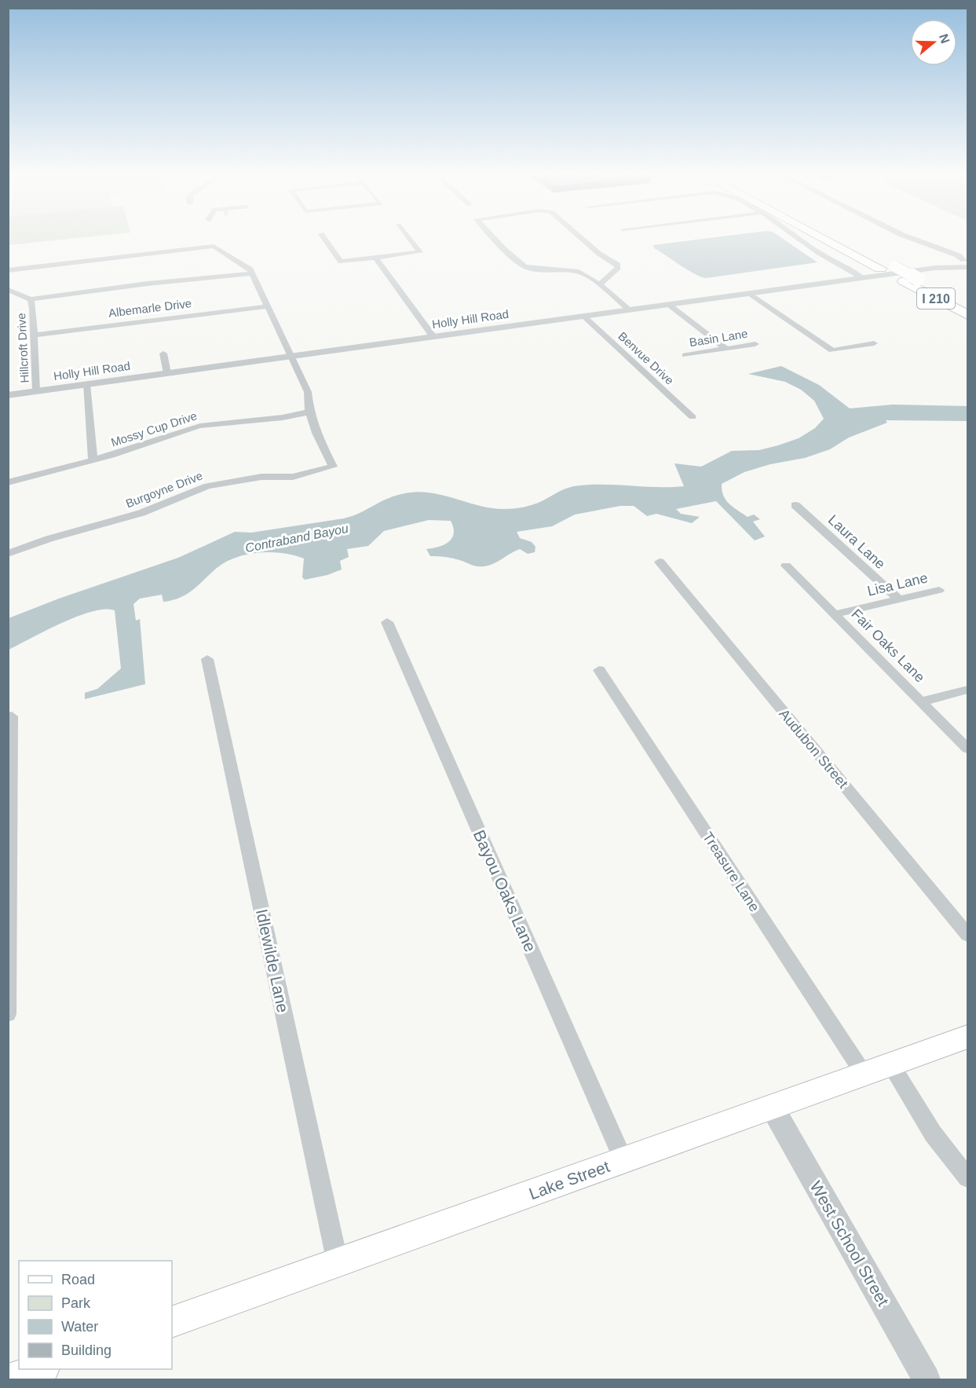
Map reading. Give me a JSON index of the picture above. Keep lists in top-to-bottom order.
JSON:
{
  "streets": {
    "highway": ["I 210"],
    "main road": ["Lake Street"],
    "street": [
      "Albemarle Drive",
      "Holly Hill Road",
      "Basin Lane",
      "Hillcroft Drive",
      "Benvue Drive",
      "Mossy Cup Drive",
      "Burgoyne Drive",
      "Laura Lane",
      "Lisa Lane",
      "Fair Oaks Lane",
      "Audubon Street",
      "Treasure Lane",
      "Bayou Oaks Lane",
      "Idlewilde Lane",
      "West School Street"
    ]
  },
  "crossings": [
    ["Albemarle Drive", "Hillcroft Drive"],
    ["Holly Hill Road", "Hillcroft Drive"],
    ["Holly Hill Road", "Benvue Drive"],
    ["Mossy Cup Drive", "Burgoyne Drive"],
    ["Laura Lane", "Lisa Lane"],
    ["Lisa Lane", "Fair Oaks Lane"],
    ["Treasure Lane", "Lake Street"],
    ["Bayou Oaks Lane", "Lake Street"],
    ["Idlewilde Lane", "Lake Street"],
    ["Lake Street", "West School Street"]
  ],
  "water": ["Contraband Bayou"],
  "legend": [
    "Road",
    "Park",
    "Water",
    "Building"
  ],
  "north": "right"
}
